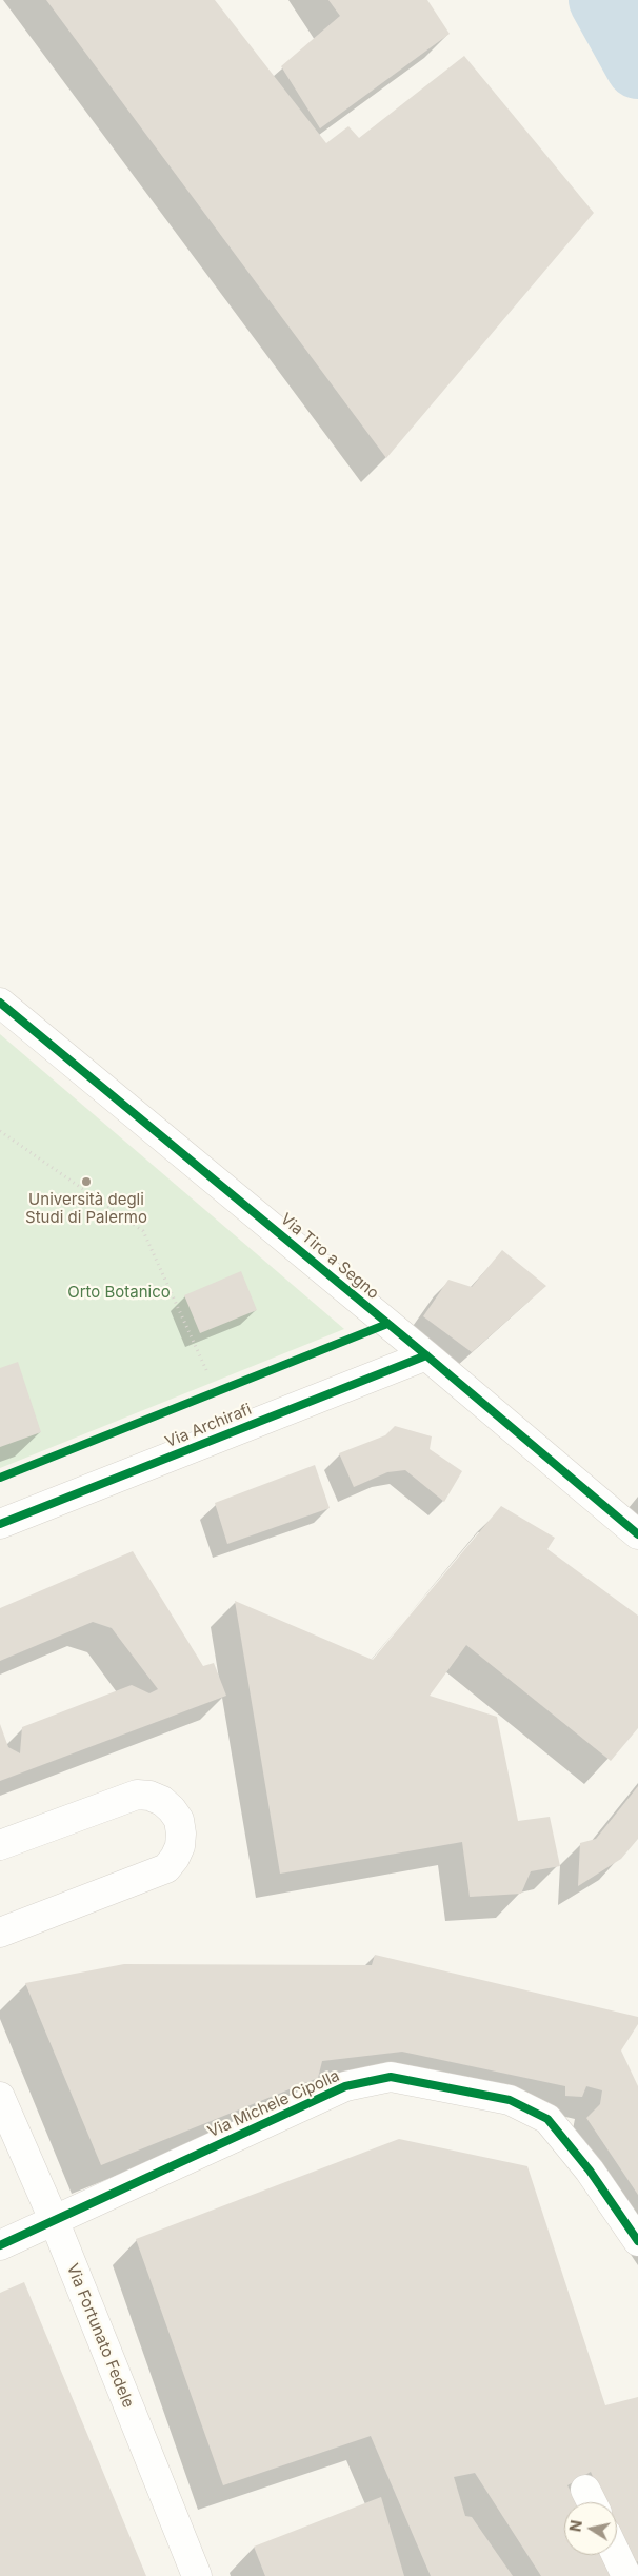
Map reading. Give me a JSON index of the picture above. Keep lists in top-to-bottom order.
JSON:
{
  "streets": {
    "street": [
      "Via Tiro a Segno",
      "Via Archirafi",
      "Via Michele Cipolla",
      "Via Fortunato Fedele"
    ]
  },
  "crossings": [
    ["Via Tiro a Segno", "Via Archirafi"],
    ["Via Michele Cipolla", "Via Fortunato Fedele"]
  ],
  "parks": ["Orto Botanico"],
  "places": ["Università degli Studi di Palermo"],
  "north": "left"
}
